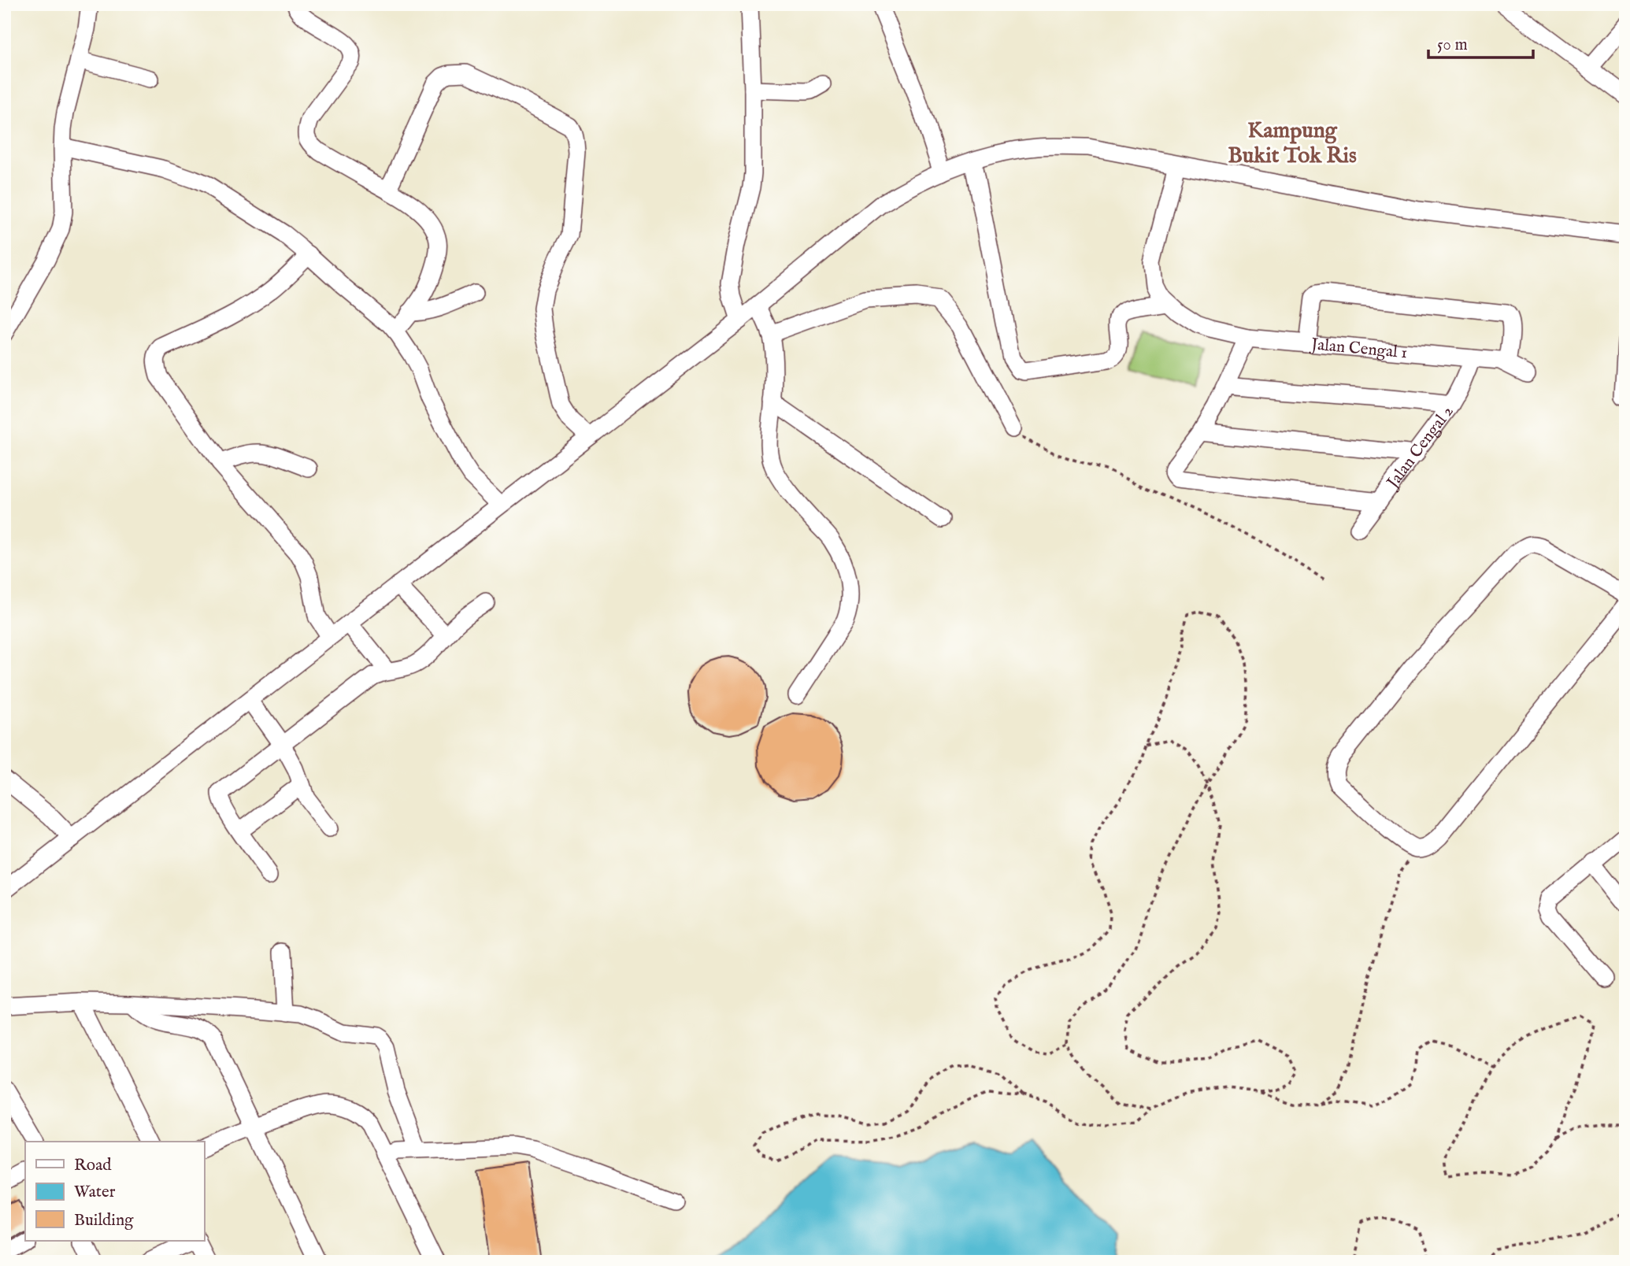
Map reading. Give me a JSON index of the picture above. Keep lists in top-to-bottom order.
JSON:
{
  "streets": {
    "street": ["Jalan Cengal 1", "Jalan Cengal 2"]
  },
  "crossings": [
    ["Jalan Cengal 1", "Jalan Cengal 2"]
  ],
  "districts": ["Kampung Bukit Tok Ris"],
  "legend": ["Road", "Water", "Building"],
  "scale_bar": "50 m"
}
